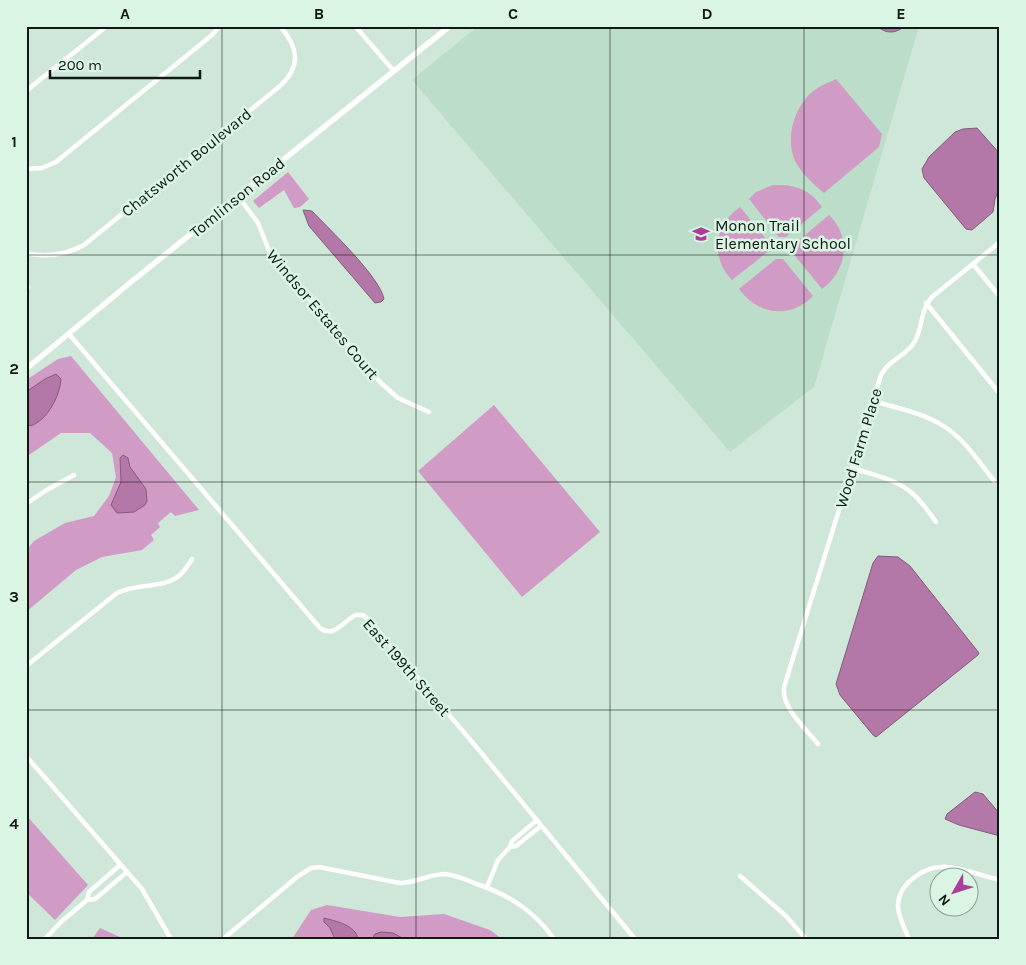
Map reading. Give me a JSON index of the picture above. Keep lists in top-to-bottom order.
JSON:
{
  "streets": {
    "street": [
      "Chatsworth Boulevard",
      "Tomlinson Road",
      "Windsor Estates Court",
      "Wood Farm Place",
      "East 199th Street"
    ]
  },
  "crossings": [
    ["Tomlinson Road", "Windsor Estates Court"],
    ["Tomlinson Road", "East 199th Street"]
  ],
  "places": {
    "school or university": ["Monon Trail Elementary School"]
  },
  "scale_bar": "200 m",
  "north": "bottom left",
  "grid": {
    "columns": [
      "A",
      "B",
      "C",
      "D",
      "E"
    ],
    "rows": [
      "1",
      "2",
      "3",
      "4"
    ]
  }
}
